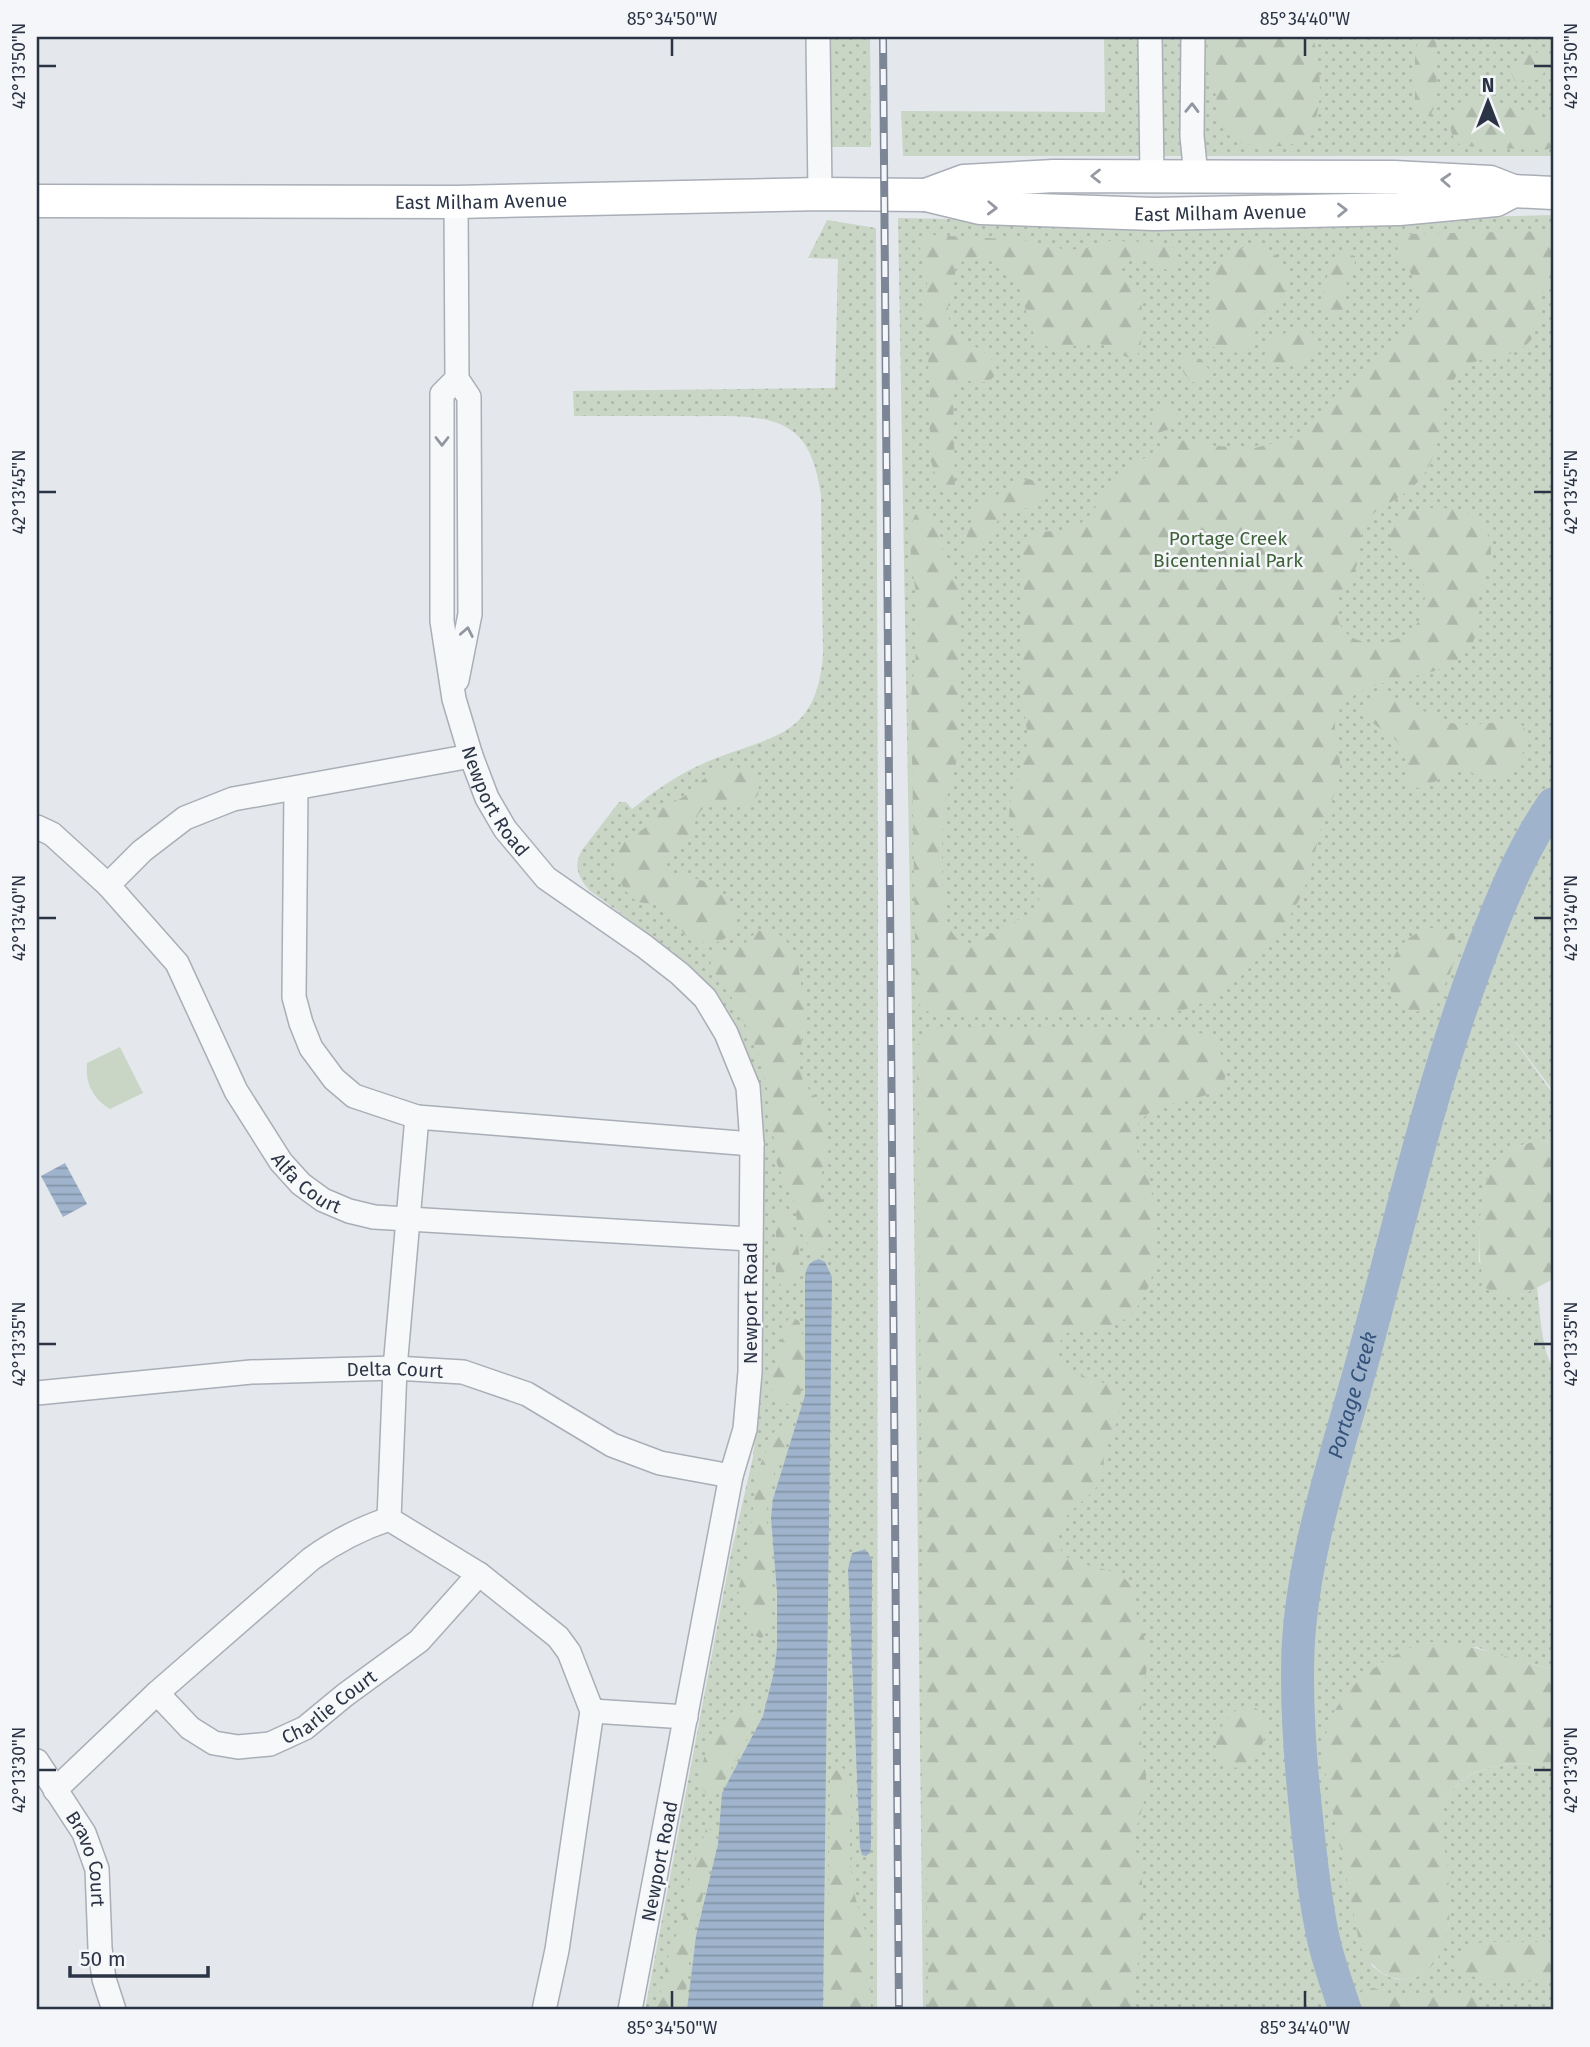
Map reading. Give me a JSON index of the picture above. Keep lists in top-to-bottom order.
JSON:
{
  "streets": {
    "street": [
      "East Milham Avenue",
      "Newport Road",
      "Alfa Court",
      "Delta Court",
      "Charlie Court",
      "Bravo Court"
    ]
  },
  "crossings": [
    ["East Milham Avenue", "Newport Road"],
    ["Newport Road", "Alfa Court"],
    ["Newport Road", "Delta Court"]
  ],
  "water": ["Portage Creek"],
  "parks": ["Portage Creek Bicentennial Park"],
  "scale_bar": "50 m",
  "north": "top",
  "coordinates": [
    "85°34'50\"W",
    "85°34'40\"W",
    "42°13'50\"N",
    "42°13'45\"N",
    "42°13'40\"N",
    "42°13'35\"N",
    "42°13'30\"N"
  ]
}
